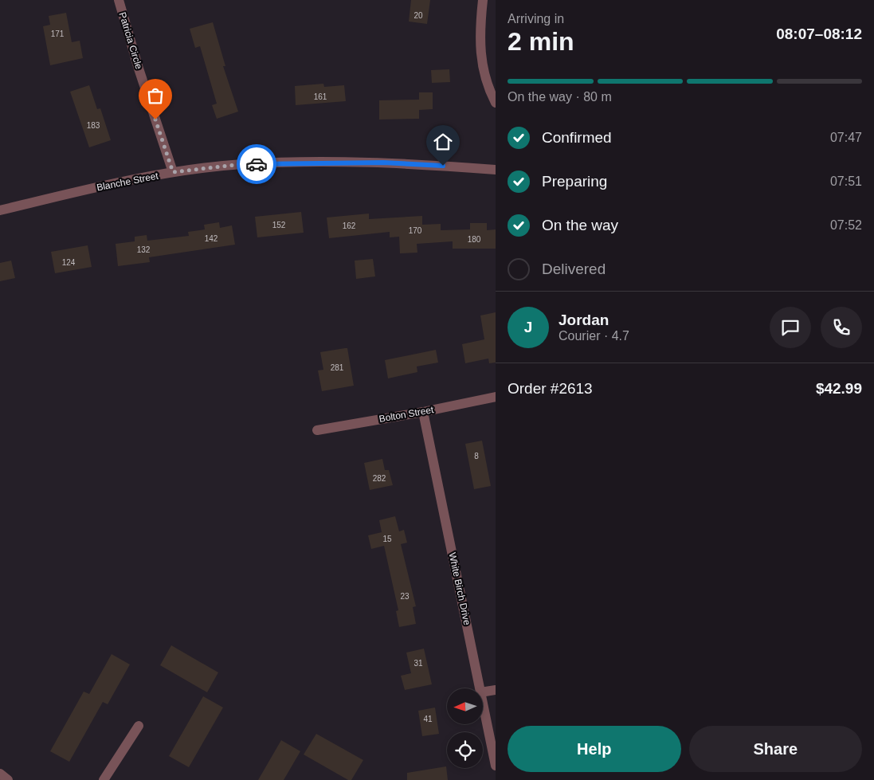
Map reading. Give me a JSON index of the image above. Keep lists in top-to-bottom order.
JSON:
{
  "streets": {
    "street": [
      "Patricia Circle",
      "Blanche Street",
      "Bolton Street",
      "White Birch Drive"
    ]
  },
  "crossings": [
    ["Patricia Circle", "Blanche Street"],
    ["Bolton Street", "White Birch Drive"]
  ],
  "house_numbers": [
    "20",
    "171",
    "161",
    "183",
    "152",
    "162",
    "170",
    "142",
    "180",
    "132",
    "124",
    "281",
    "8",
    "282",
    "15",
    "23",
    "31",
    "41"
  ],
  "north": "left",
  "page": {
    "heading": ["2 min", "Arriving in", "08:07–08:12"],
    "panel": [
      "Jordan",
      "Courier · 4.7",
      "Order #2613",
      "$42.99"
    ],
    "bar": "On the way · 80 m",
    "list": [
      ["Confirmed", "07:47"],
      ["Preparing", "07:51"],
      ["On the way", "07:52"],
      "Delivered"
    ],
    "round": "J",
    "buttons": ["Help", "Share"]
  }
}
